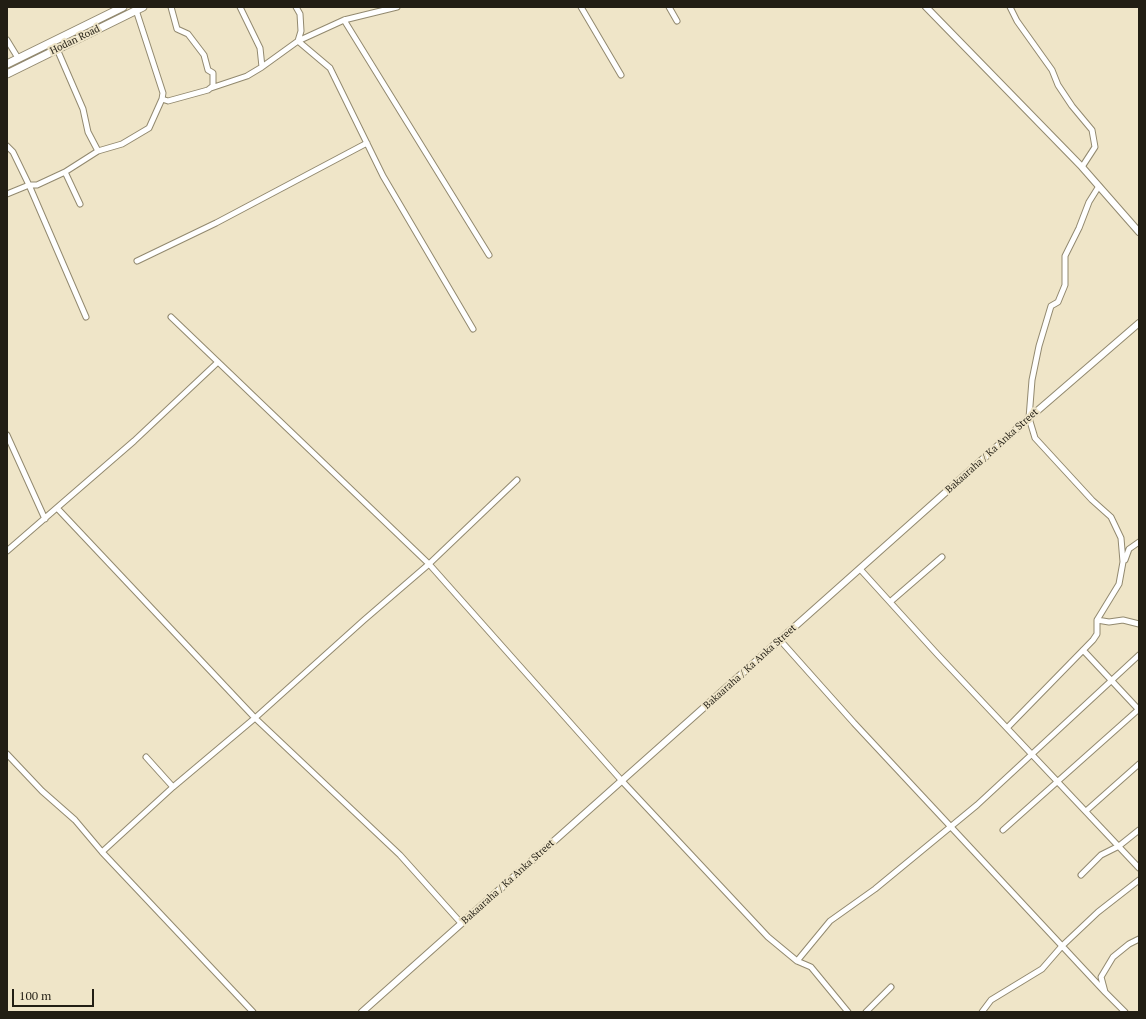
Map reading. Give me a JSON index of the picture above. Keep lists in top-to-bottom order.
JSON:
{
  "streets": {
    "main road": ["Hodan Road"],
    "street": ["Bakaaraha / Ka Anka Street"]
  },
  "scale_bar": "100 m"
}
